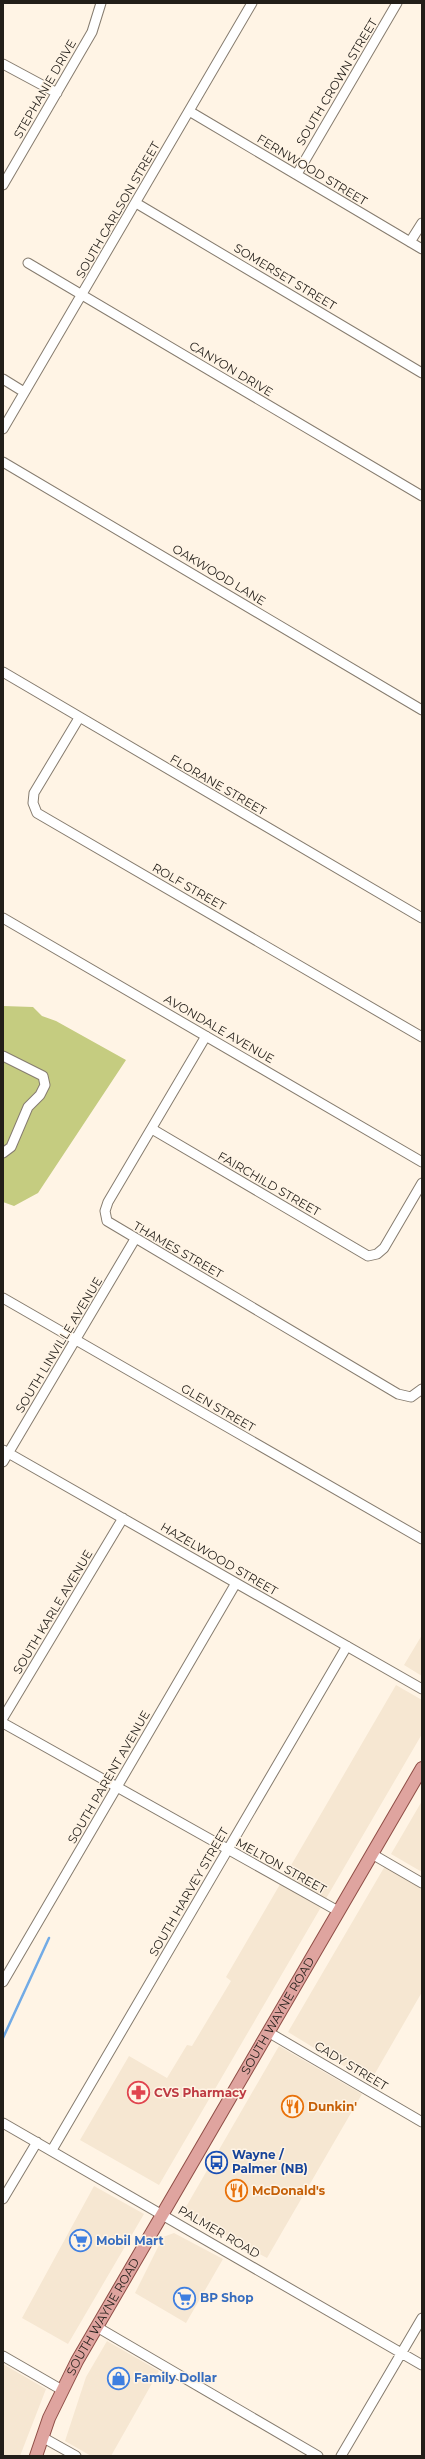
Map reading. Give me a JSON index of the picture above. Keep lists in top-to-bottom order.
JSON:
{
  "streets": {
    "main road": ["SOUTH WAYNE ROAD"],
    "street": [
      "SOUTH CROWN STREET",
      "STEPHANIE DRIVE",
      "FERNWOOD STREET",
      "SOUTH CARLSON STREET",
      "SOMERSET STREET",
      "CANYON DRIVE",
      "OAKWOOD LANE",
      "FLORANE STREET",
      "ROLF STREET",
      "AVONDALE AVENUE",
      "FAIRCHILD STREET",
      "THAMES STREET",
      "SOUTH LINVILLE AVENUE",
      "GLEN STREET",
      "HAZELWOOD STREET",
      "SOUTH KARLE AVENUE",
      "SOUTH PARENT AVENUE",
      "MELTON STREET",
      "SOUTH HARVEY STREET",
      "CADY STREET",
      "PALMER ROAD"
    ]
  },
  "crossings": [
    ["SOUTH CROWN STREET", "FERNWOOD STREET"],
    ["FERNWOOD STREET", "SOUTH CARLSON STREET"],
    ["SOUTH CARLSON STREET", "SOMERSET STREET"],
    ["SOUTH CARLSON STREET", "CANYON DRIVE"],
    ["FLORANE STREET", "ROLF STREET"],
    ["AVONDALE AVENUE", "THAMES STREET"],
    ["FAIRCHILD STREET", "THAMES STREET"],
    ["THAMES STREET", "SOUTH LINVILLE AVENUE"],
    ["SOUTH LINVILLE AVENUE", "GLEN STREET"],
    ["SOUTH LINVILLE AVENUE", "HAZELWOOD STREET"],
    ["HAZELWOOD STREET", "SOUTH KARLE AVENUE"],
    ["HAZELWOOD STREET", "SOUTH PARENT AVENUE"],
    ["HAZELWOOD STREET", "SOUTH HARVEY STREET"],
    ["SOUTH PARENT AVENUE", "MELTON STREET"],
    ["MELTON STREET", "SOUTH HARVEY STREET"],
    ["MELTON STREET", "SOUTH WAYNE ROAD"],
    ["SOUTH HARVEY STREET", "PALMER ROAD"],
    ["SOUTH WAYNE ROAD", "CADY STREET"],
    ["SOUTH WAYNE ROAD", "PALMER ROAD"]
  ],
  "places": {
    "pharmacy": ["CVS Pharmacy"],
    "restaurant": ["Dunkin'", "McDonald's"],
    "bus stop": ["Wayne / Palmer (NB)"],
    "supermarket": ["Mobil Mart", "BP Shop"],
    "shop": ["Family Dollar"]
  }
}
